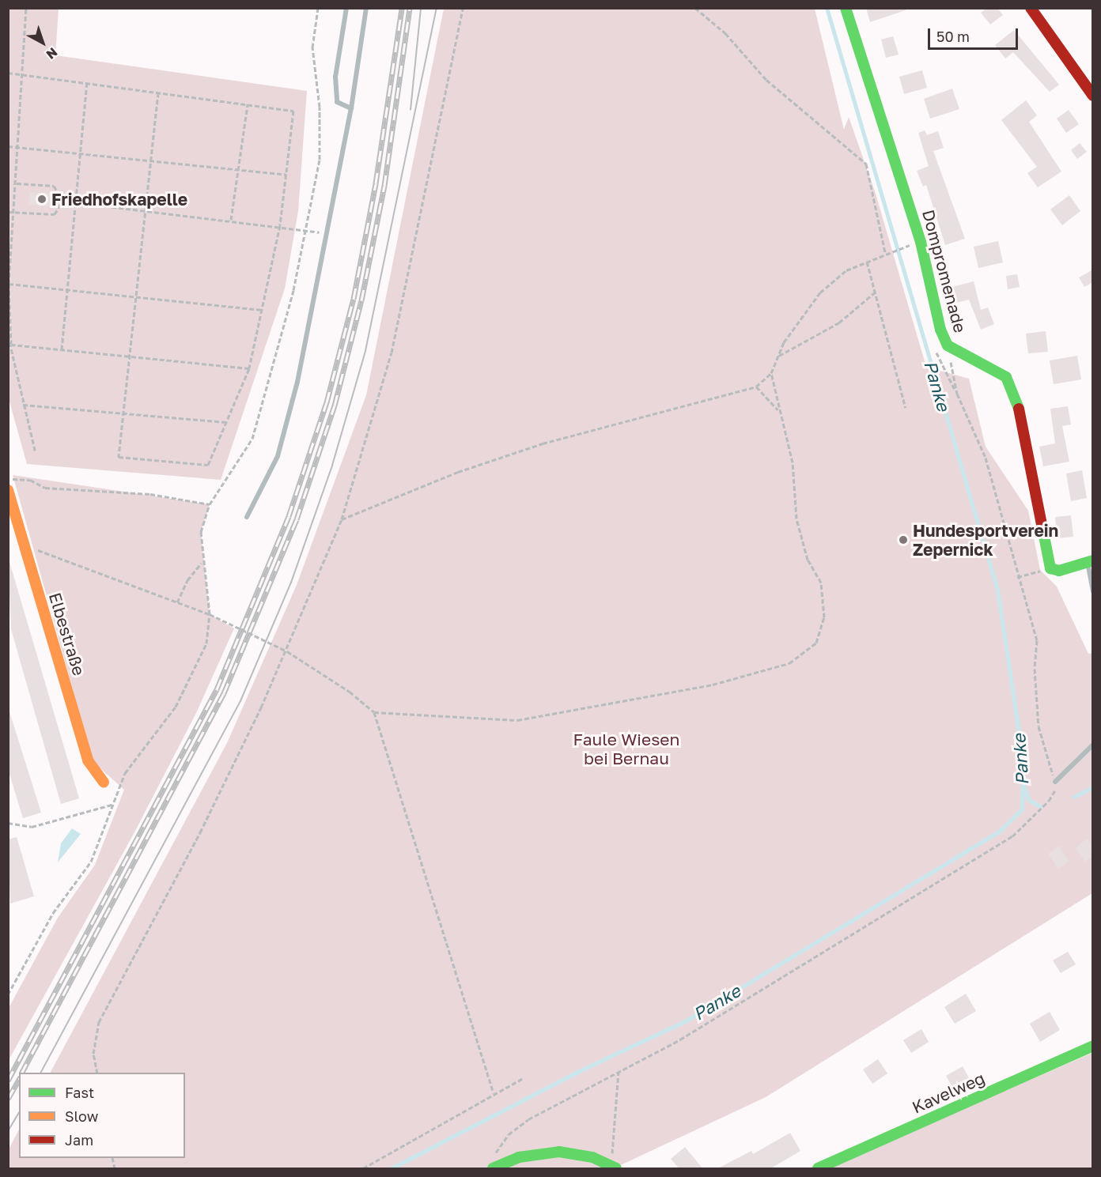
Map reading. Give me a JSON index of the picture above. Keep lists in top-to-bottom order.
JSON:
{
  "streets": {
    "street": ["Dompromenade", "Elbestraße", "Kavelweg"]
  },
  "water": ["Panke"],
  "parks": ["Faule Wiesen bei Bernau"],
  "places": ["Friedhofskapelle", "Hundesportverein Zepernick"],
  "legend": ["Fast", "Slow", "Jam"],
  "scale_bar": "50 m",
  "north": "bottom right"
}
